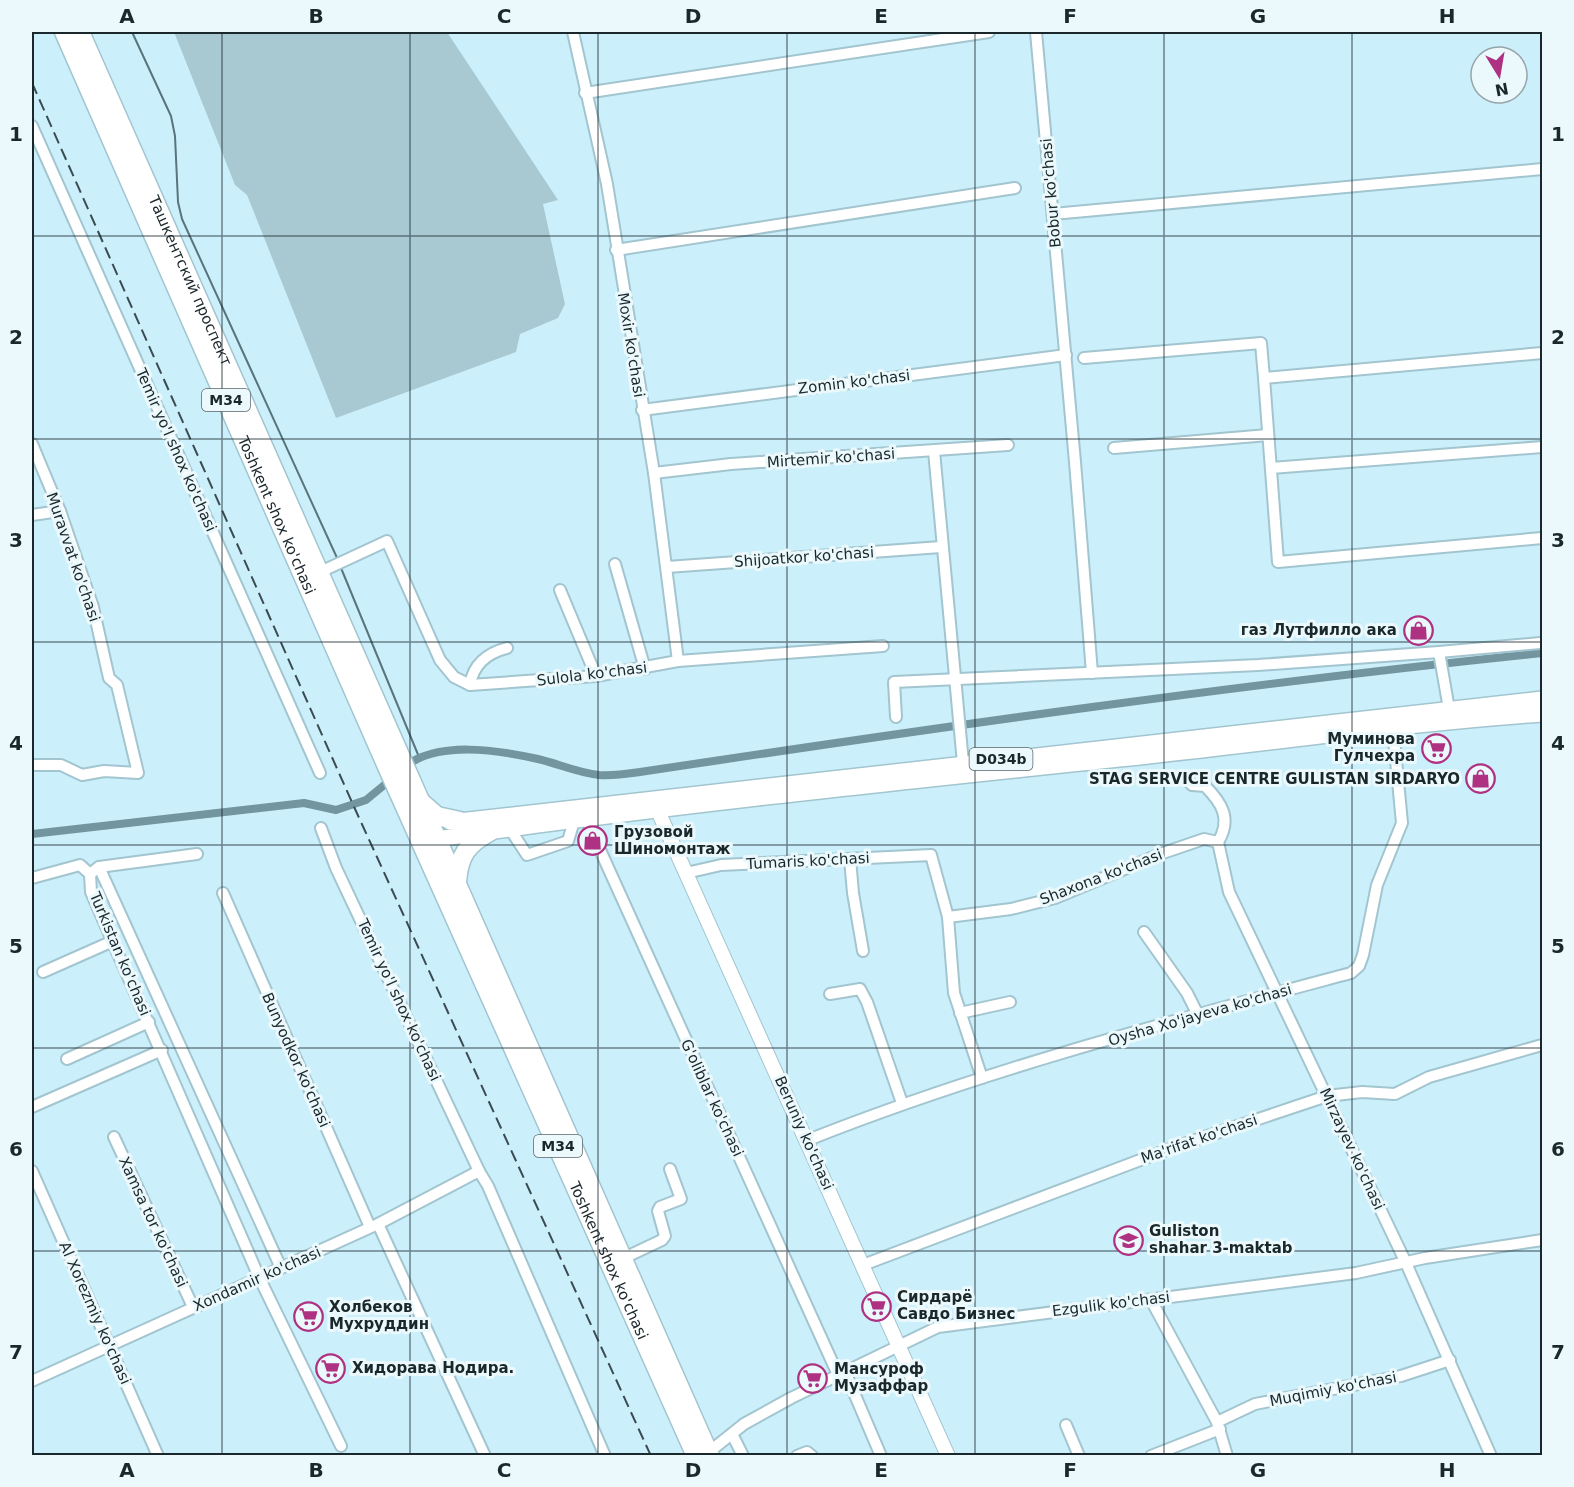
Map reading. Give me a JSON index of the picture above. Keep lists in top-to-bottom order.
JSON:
{
  "streets": {
    "highway": ["Ташкентский проспект", "M34", "Toshkent shox ko'chasi"],
    "main road": ["D034b"],
    "street": [
      "Bobur ko'chasi",
      "Moxir ko'chasi",
      "Zomin ko'chasi",
      "Temir yo'l shox ko'chasi",
      "Mirtemir ko'chasi",
      "Muravvat ko'chasi",
      "Shijoatkor ko'chasi",
      "Sulola ko'chasi",
      "Tumaris ko'chasi",
      "Shaxona ko'chasi",
      "Turkistan ko'chasi",
      "Oysha Xo'jayeva ko'chasi",
      "Bunyodkor ko'chasi",
      "G'oliblar ko'chasi",
      "Beruniy ko'chasi",
      "Ma'rifat ko'chasi",
      "Mirzayev ko'chasi",
      "Xamsa tor ko'chasi",
      "Xondamir ko'chasi",
      "Ezgulik ko'chasi",
      "Al Xorezmiy ko'chasi",
      "Muqimiy ko'chasi"
    ]
  },
  "crossings": [
    ["Bobur ko'chasi", "Zomin ko'chasi"],
    ["Ташкентский проспект", "M34"],
    ["Ташкентский проспект", "Toshkent shox ko'chasi"],
    ["Moxir ko'chasi", "Zomin ko'chasi"],
    ["Moxir ko'chasi", "Mirtemir ko'chasi"],
    ["Moxir ko'chasi", "Shijoatkor ko'chasi"],
    ["Moxir ko'chasi", "Sulola ko'chasi"],
    ["M34", "Toshkent shox ko'chasi"],
    ["M34", "D034b"],
    ["Temir yo'l shox ko'chasi", "Xondamir ko'chasi"],
    ["Toshkent shox ko'chasi", "Ezgulik ko'chasi"],
    ["D034b", "Oysha Xo'jayeva ko'chasi"],
    ["D034b", "G'oliblar ko'chasi"],
    ["D034b", "Beruniy ko'chasi"],
    ["Tumaris ko'chasi", "Shaxona ko'chasi"],
    ["Tumaris ko'chasi", "Beruniy ko'chasi"],
    ["Shaxona ko'chasi", "Mirzayev ko'chasi"],
    ["Turkistan ko'chasi", "Xondamir ko'chasi"],
    ["Oysha Xo'jayeva ko'chasi", "Beruniy ko'chasi"],
    ["Oysha Xo'jayeva ko'chasi", "Mirzayev ko'chasi"],
    ["Bunyodkor ko'chasi", "Xondamir ko'chasi"],
    ["G'oliblar ko'chasi", "Ezgulik ko'chasi"],
    ["Beruniy ko'chasi", "Ma'rifat ko'chasi"],
    ["Beruniy ko'chasi", "Ezgulik ko'chasi"],
    ["Ma'rifat ko'chasi", "Mirzayev ko'chasi"],
    ["Mirzayev ko'chasi", "Ezgulik ko'chasi"],
    ["Mirzayev ko'chasi", "Muqimiy ko'chasi"],
    ["Xamsa tor ko'chasi", "Xondamir ko'chasi"],
    ["Xondamir ko'chasi", "Al Xorezmiy ko'chasi"]
  ],
  "places": {
    "shop": ["газ Лутфилло ака", "STAG SERVICE CENTRE GULISTAN SIRDARYO", "Грузовой Шиномонтаж"],
    "supermarket": [
      "Муминова Гулчехра",
      "Сирдарё Савдо Бизнес",
      "Холбеков Мухруддин",
      "Хидорава Нодира.",
      "Мансуроф Музаффар"
    ],
    "school or university": ["Guliston shahar 3-maktab"]
  },
  "north": "bottom",
  "grid": {
    "columns": [
      "A",
      "B",
      "C",
      "D",
      "E",
      "F",
      "G",
      "H"
    ],
    "rows": [
      "1",
      "2",
      "3",
      "4",
      "5",
      "6",
      "7"
    ]
  }
}
